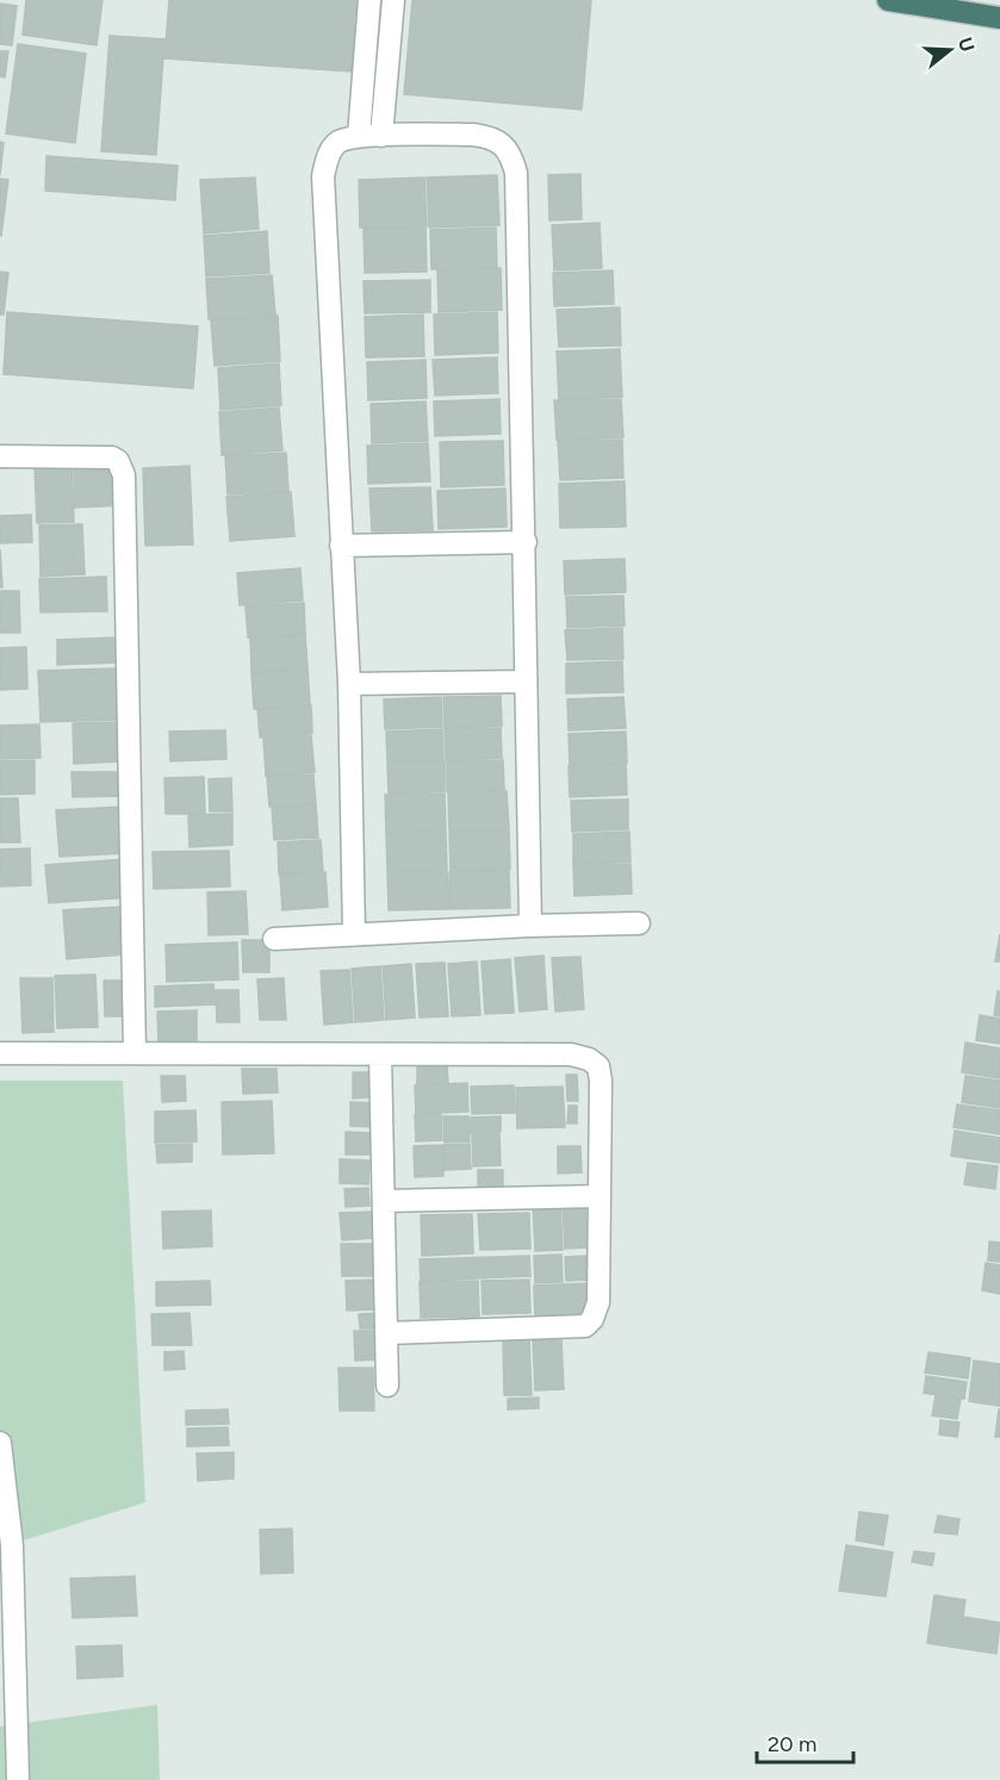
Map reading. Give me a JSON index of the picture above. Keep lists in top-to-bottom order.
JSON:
{
  "scale_bar": "20 m",
  "north": "right"
}
